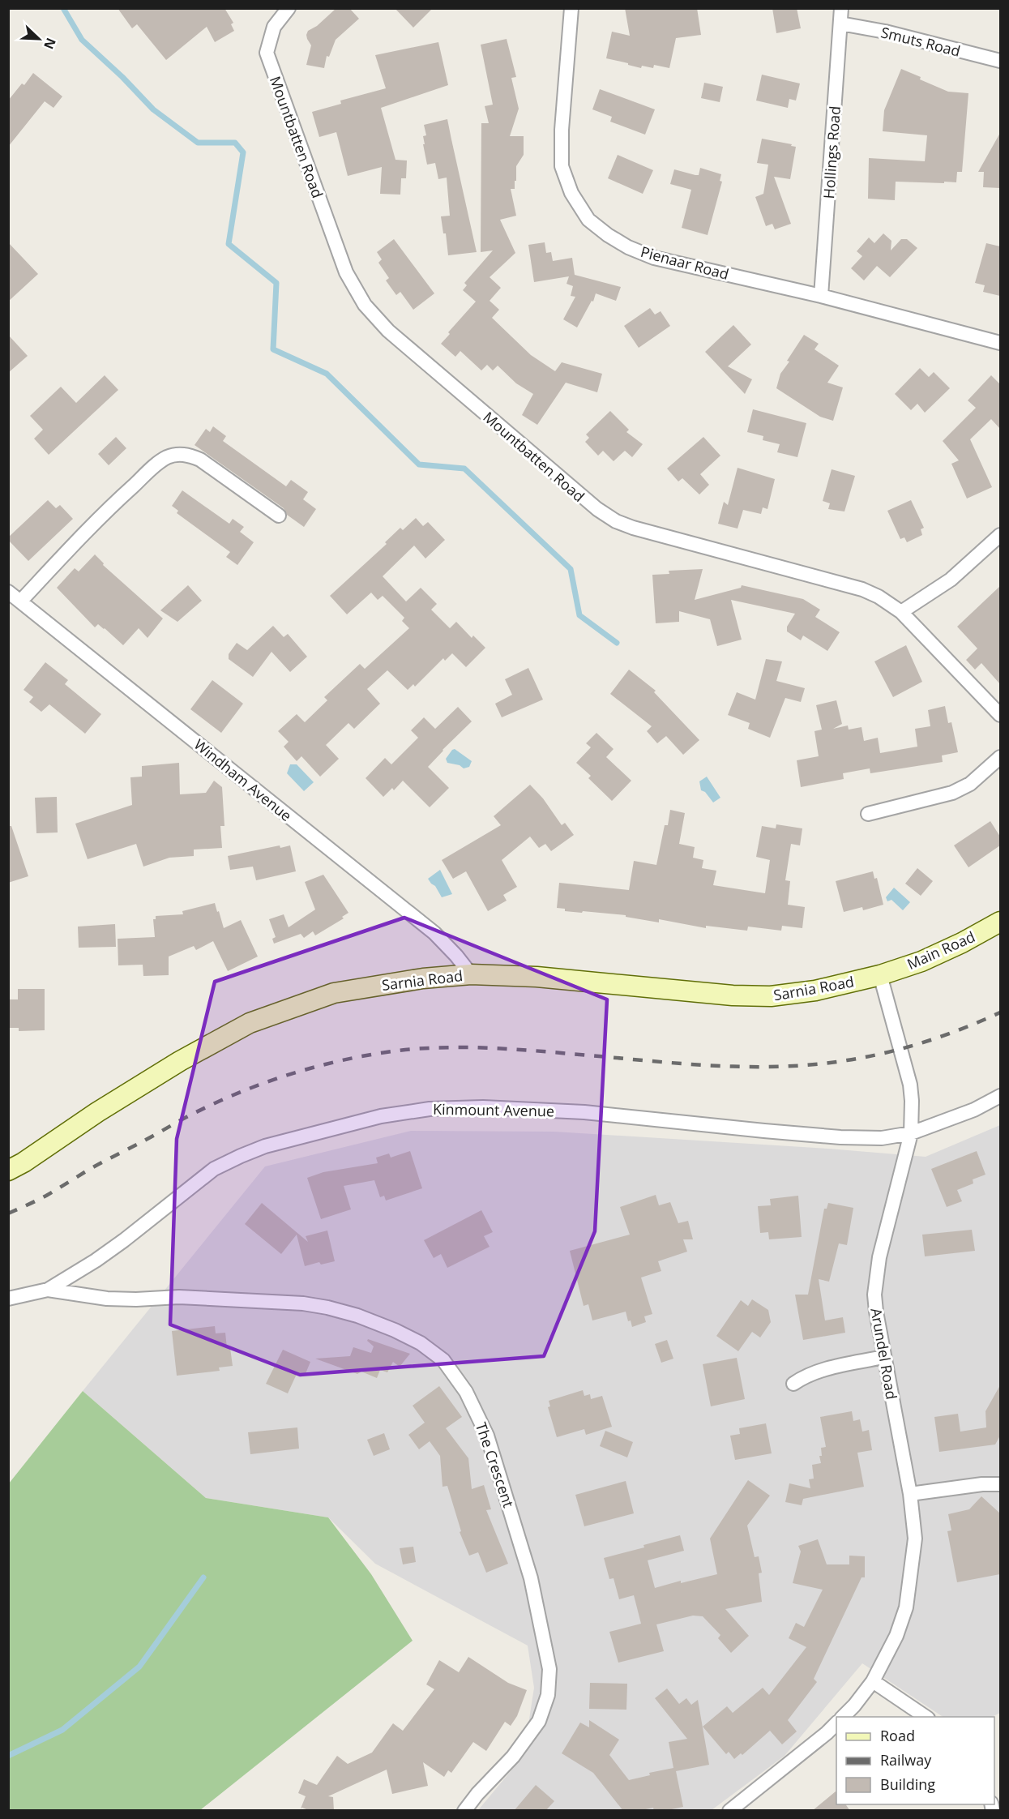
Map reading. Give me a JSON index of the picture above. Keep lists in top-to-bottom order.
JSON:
{
  "streets": {
    "main road": ["Main Road", "Sarnia Road"],
    "street": [
      "Smuts Road",
      "Mountbatten Road",
      "Hollings Road",
      "Pienaar Road",
      "Windham Avenue",
      "Kinmount Avenue",
      "Arundel Road",
      "The Crescent"
    ]
  },
  "crossings": [
    ["Smuts Road", "Hollings Road"],
    ["Hollings Road", "Pienaar Road"],
    ["Windham Avenue", "Sarnia Road"],
    ["Main Road", "Sarnia Road"],
    ["Main Road", "Arundel Road"],
    ["Sarnia Road", "Arundel Road"],
    ["Kinmount Avenue", "Arundel Road"],
    ["Kinmount Avenue", "The Crescent"]
  ],
  "legend": ["Road", "Railway", "Building"],
  "north": "bottom right"
}
